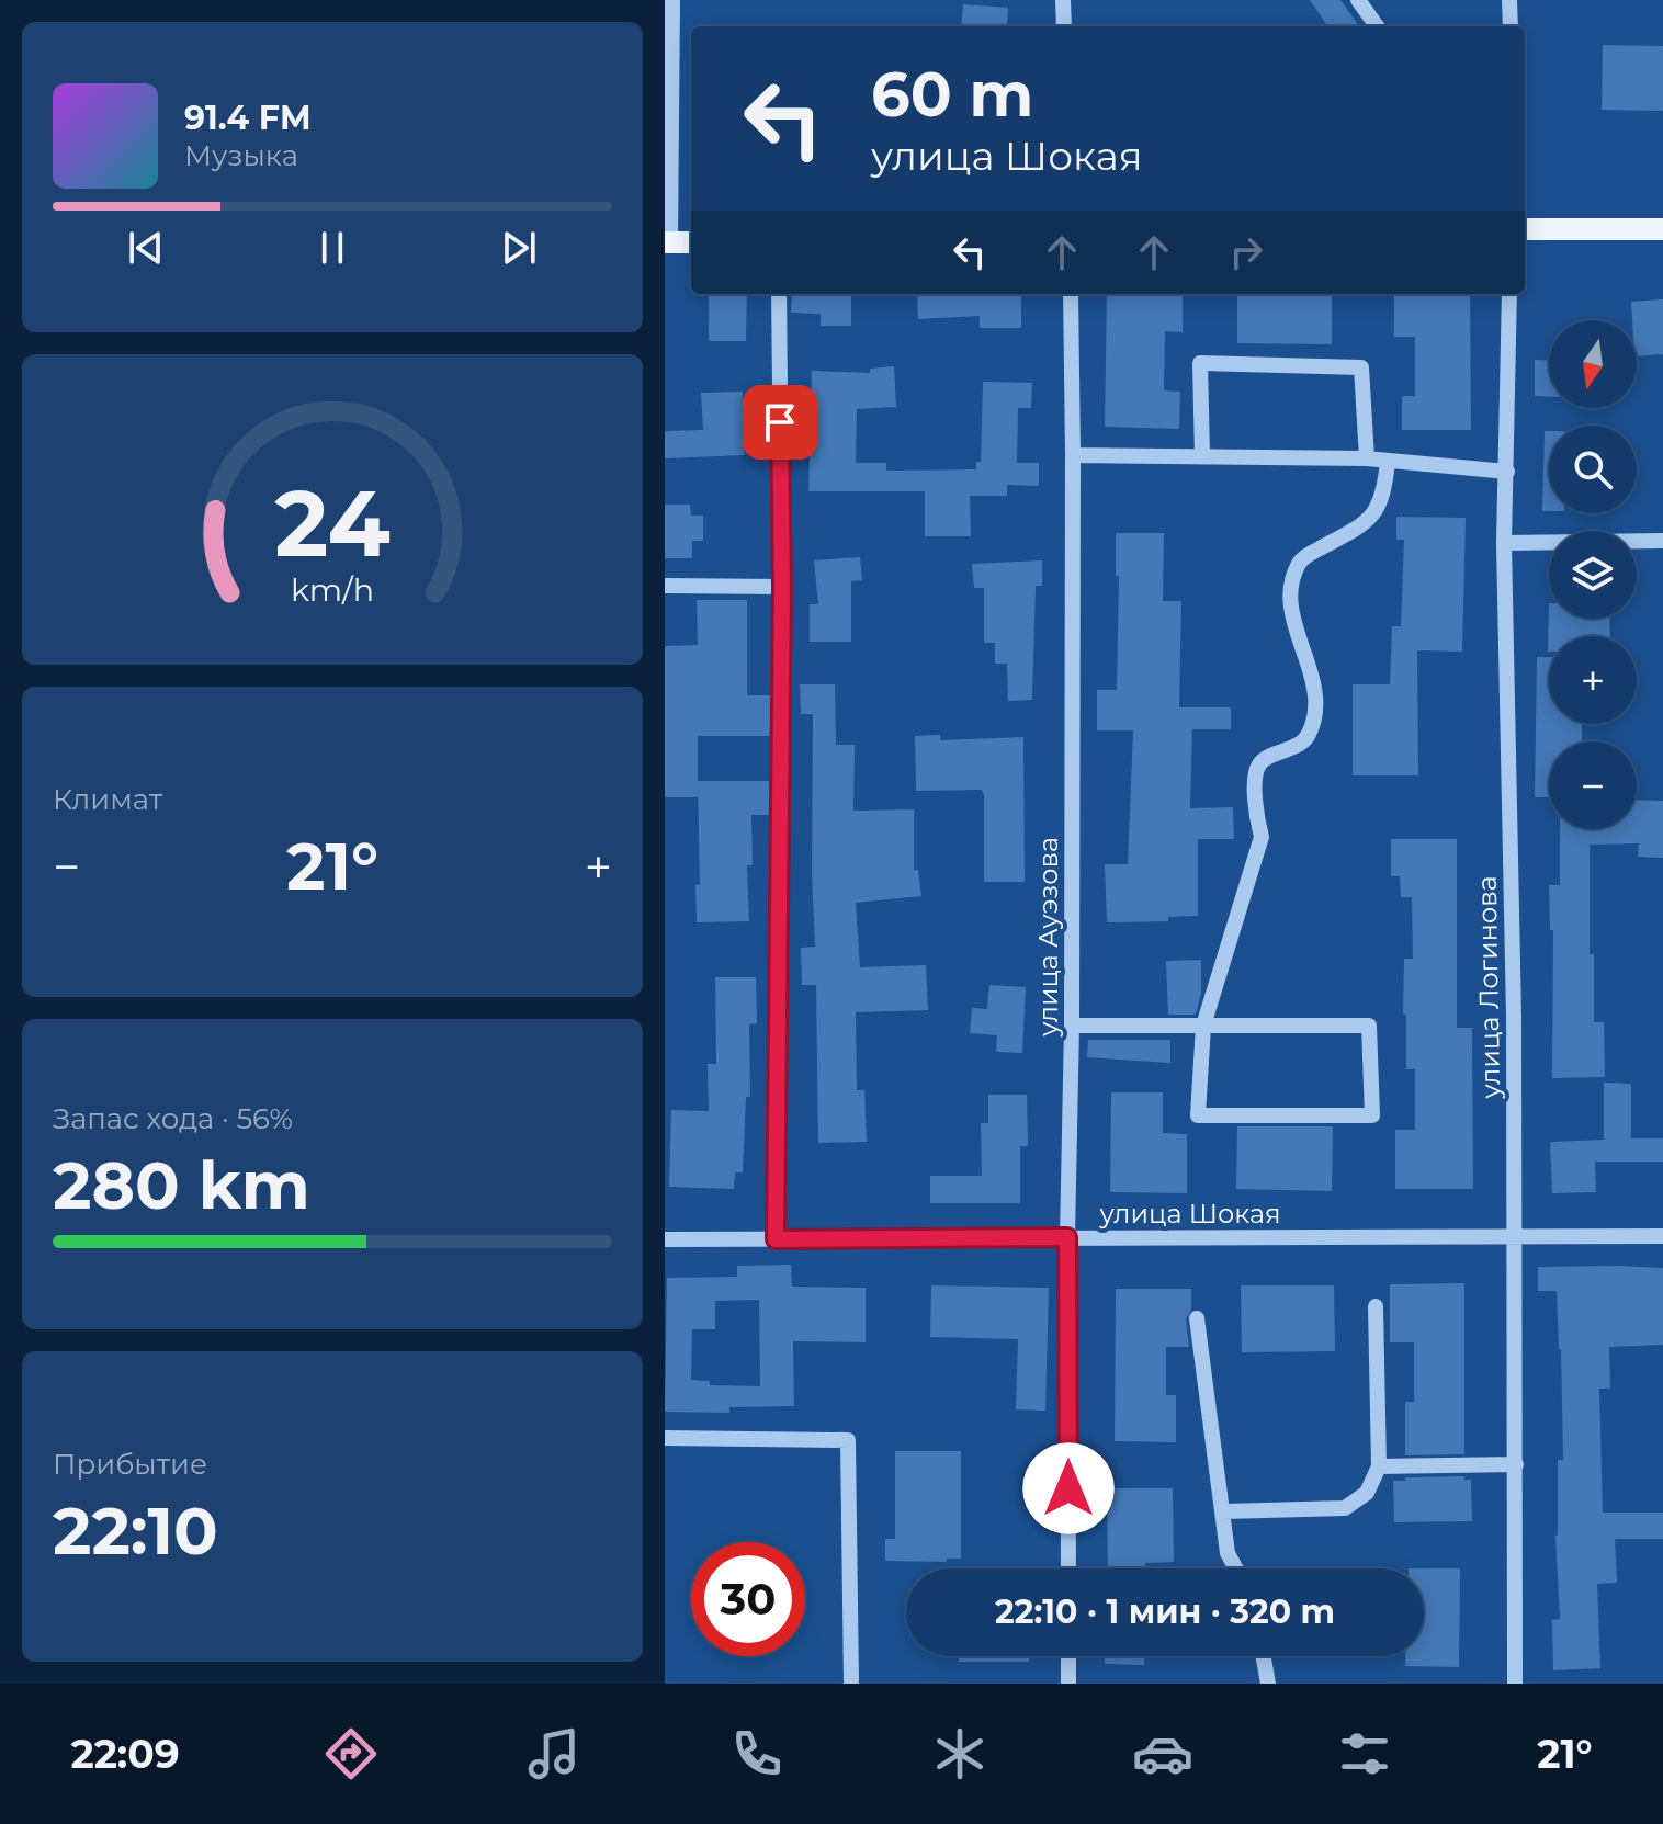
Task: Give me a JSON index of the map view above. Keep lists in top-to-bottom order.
{
  "streets": {
    "street": ["улица Ауэзова", "улица Логинова", "улица Шокая"]
  },
  "crossings": [
    ["улица Ауэзова", "улица Шокая"],
    ["улица Логинова", "улица Шокая"]
  ],
  "north": "bottom",
  "page": {
    "turn": ["60 m", "улица Шокая"],
    "song": ["91.4 FM", "Музыка"],
    "map_buttons": ["+", "−"],
    "tile": [
      "Климат",
      ["Запас хода · 56%", "280 km"],
      ["Прибытие", "22:10"]
    ],
    "heat": ["−", "21°", "+"],
    "limit": "30",
    "trip": "22:10 · 1 мин · 320 m",
    "tabs": ["22:09", "21°"],
    "gauge": ["24", "km/h"]
  }
}
